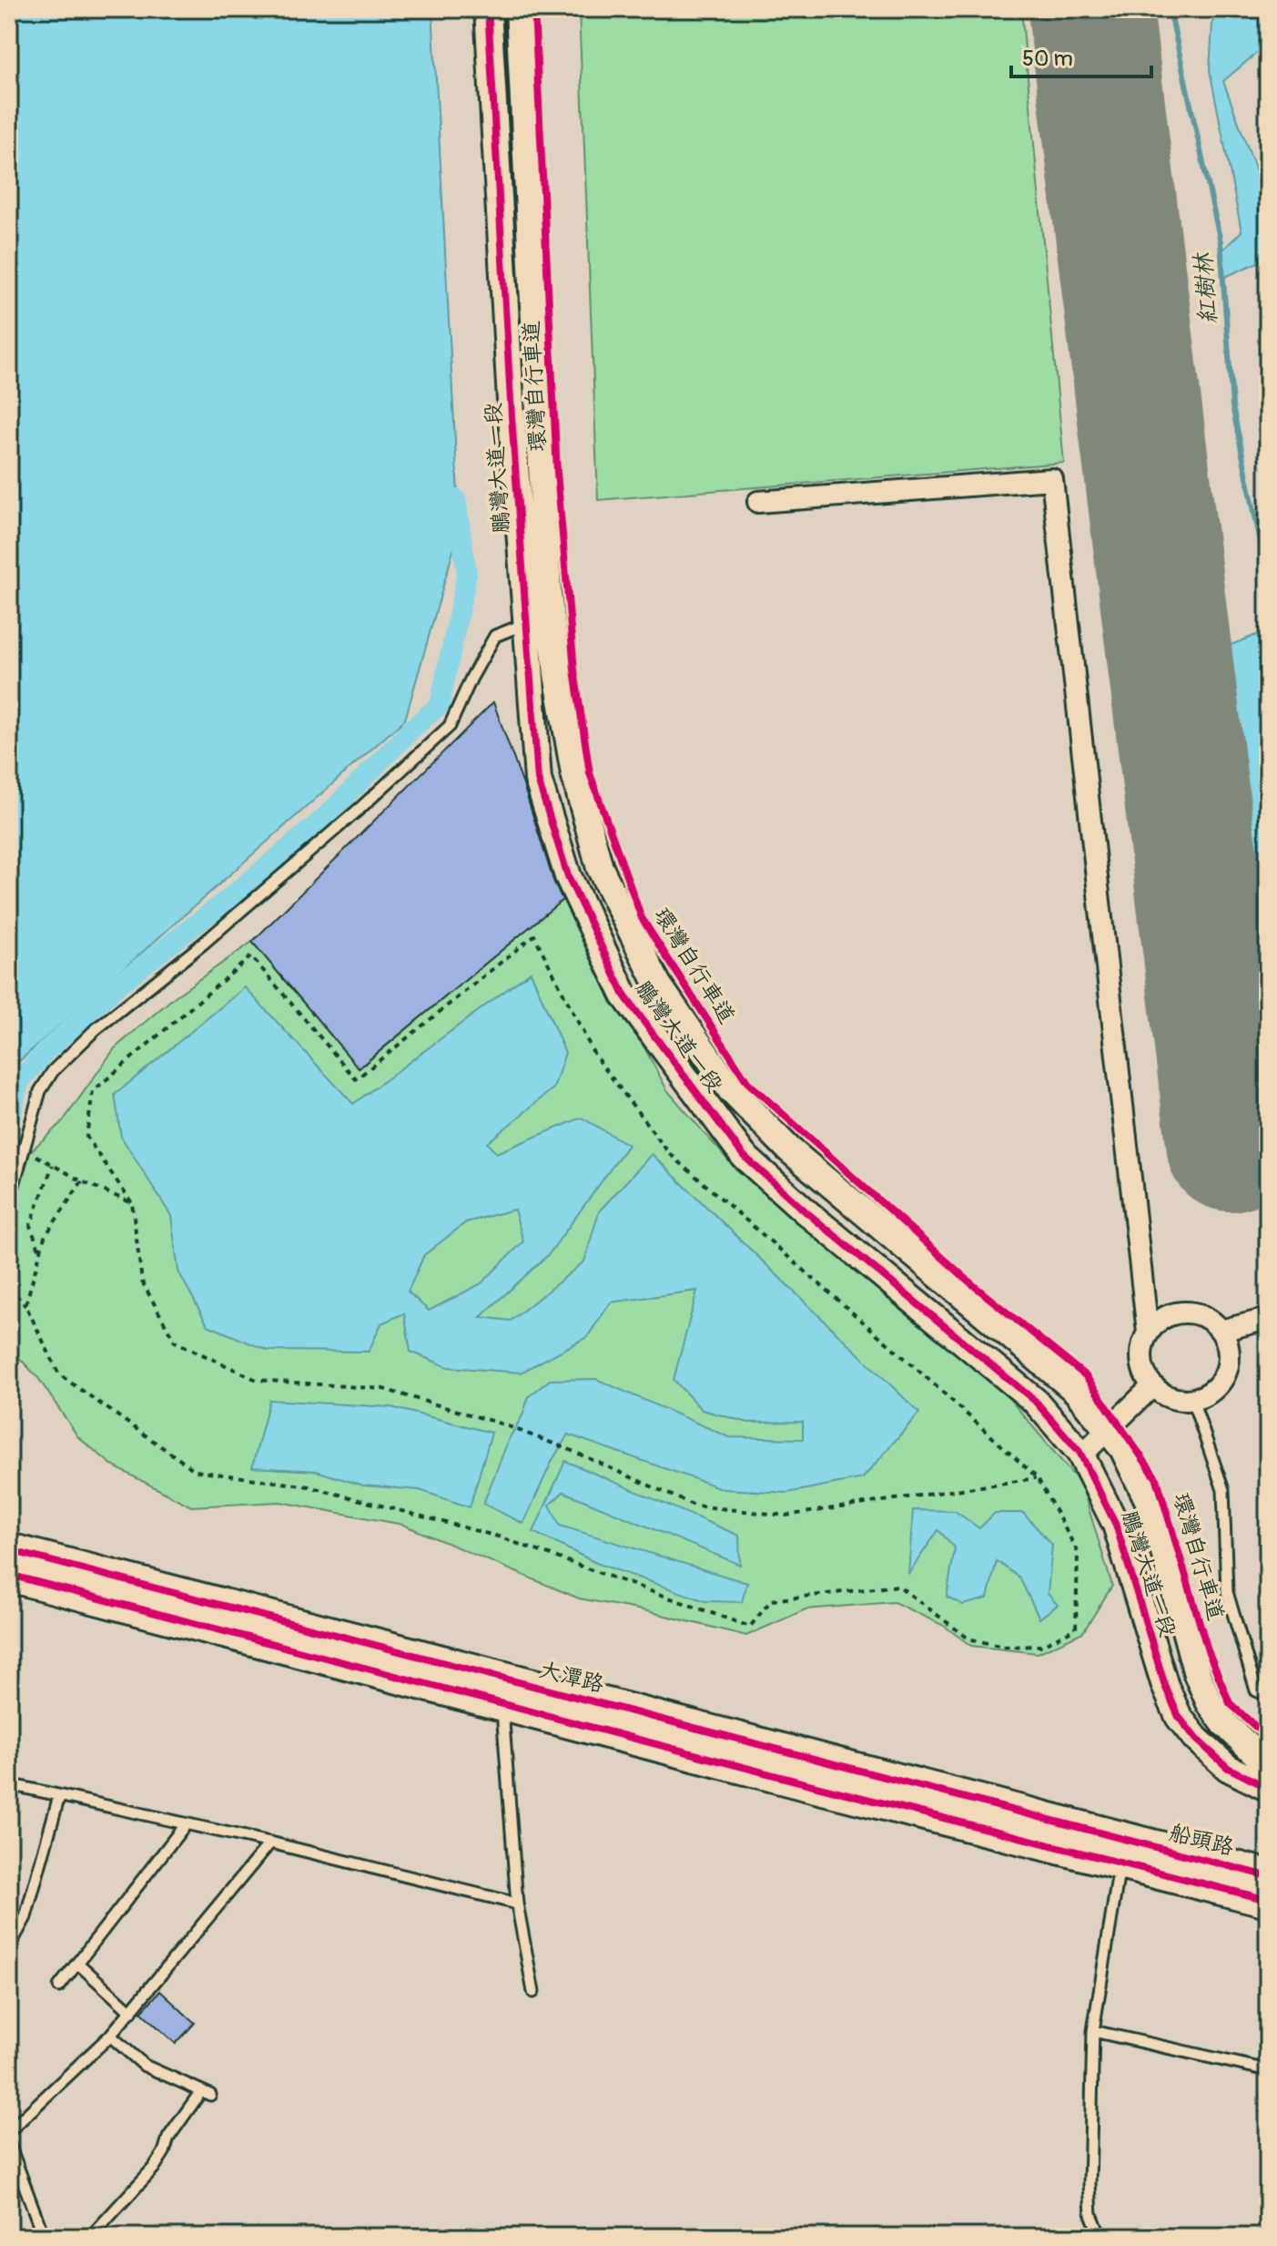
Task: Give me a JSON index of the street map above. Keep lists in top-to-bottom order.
{
  "streets": {
    "main road": ["大潭路", "船頭路"],
    "street": ["鵬灣大道一段"],
    "cycle path": ["環灣自行車道"]
  },
  "crossings": [
    ["大潭路", "船頭路"]
  ],
  "water": ["紅樹林"],
  "scale_bar": "50 m"
}
